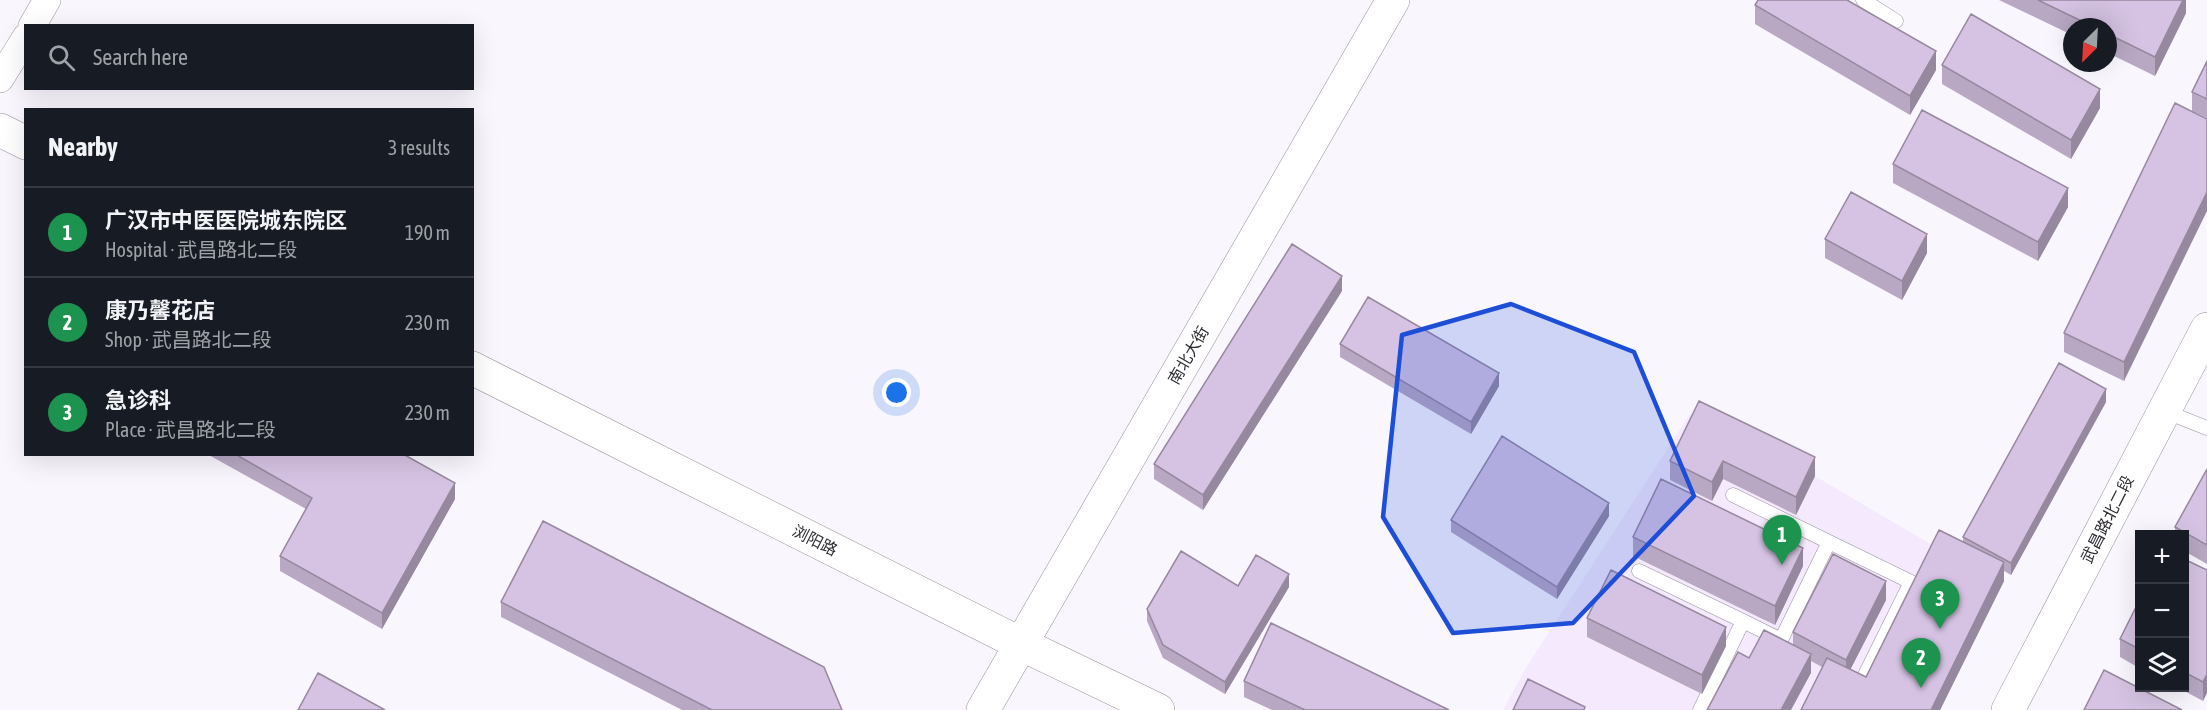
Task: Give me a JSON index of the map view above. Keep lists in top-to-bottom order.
{
  "streets": {
    "street": ["南北大街", "武昌路北二段", "浏阳路"]
  },
  "crossings": [
    ["南北大街", "浏阳路"]
  ],
  "north": "bottom left",
  "page": {
    "search": "Search here",
    "heading": ["Nearby", "3 results"],
    "list": [
      {
        "mark": "1",
        "name": "广汉市中医医院城东院区",
        "note": "Hospital · 武昌路北二段",
        "value": "190 m"
      },
      {
        "mark": "2",
        "name": "康乃馨花店",
        "note": "Shop · 武昌路北二段",
        "value": "230 m"
      },
      {
        "mark": "3",
        "name": "急诊科",
        "note": "Place · 武昌路北二段",
        "value": "230 m"
      }
    ],
    "pins": ["1", "3", "2"],
    "map_buttons": ["+", "−"]
  }
}
